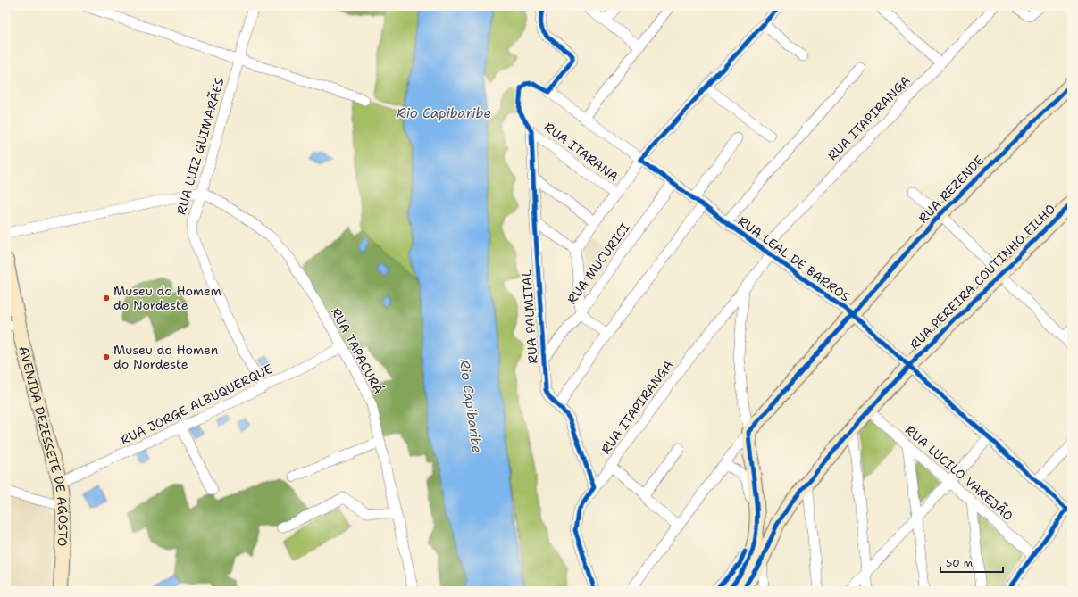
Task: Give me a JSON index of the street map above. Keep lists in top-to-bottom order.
{
  "streets": {
    "street": [
      "RUA ITAPIRANGA",
      "RUA LUIZ GUIMARÃES",
      "RUA ITARANA",
      "RUA REZENDE",
      "RUA LEAL DE BARROS",
      "RUA MUCURICI",
      "RUA PEREIRA COUTINHO FILHO",
      "RUA PALMITAL",
      "RUA TAPACURÁ",
      "RUA JORGE ALBUQUERQUE",
      "AVENIDA DEZESSETE DE AGOSTO",
      "RUA LUCILO VAREJÃO"
    ]
  },
  "crossings": [
    ["RUA ITAPIRANGA", "RUA LEAL DE BARROS"],
    ["RUA ITAPIRANGA", "RUA PALMITAL"],
    ["RUA LUIZ GUIMARÃES", "RUA TAPACURÁ"],
    ["RUA LUIZ GUIMARÃES", "RUA JORGE ALBUQUERQUE"],
    ["RUA ITARANA", "RUA PALMITAL"],
    ["RUA REZENDE", "RUA LEAL DE BARROS"],
    ["RUA LEAL DE BARROS", "RUA MUCURICI"],
    ["RUA LEAL DE BARROS", "RUA PEREIRA COUTINHO FILHO"],
    ["RUA MUCURICI", "RUA PALMITAL"],
    ["RUA PEREIRA COUTINHO FILHO", "RUA LUCILO VAREJÃO"],
    ["RUA TAPACURÁ", "RUA JORGE ALBUQUERQUE"],
    ["RUA JORGE ALBUQUERQUE", "AVENIDA DEZESSETE DE AGOSTO"]
  ],
  "water": ["Rio Capibaribe"],
  "places": ["Museu do Homem do Nordeste", "Museu do Homen do Nordeste"],
  "scale_bar": "50 m"
}
